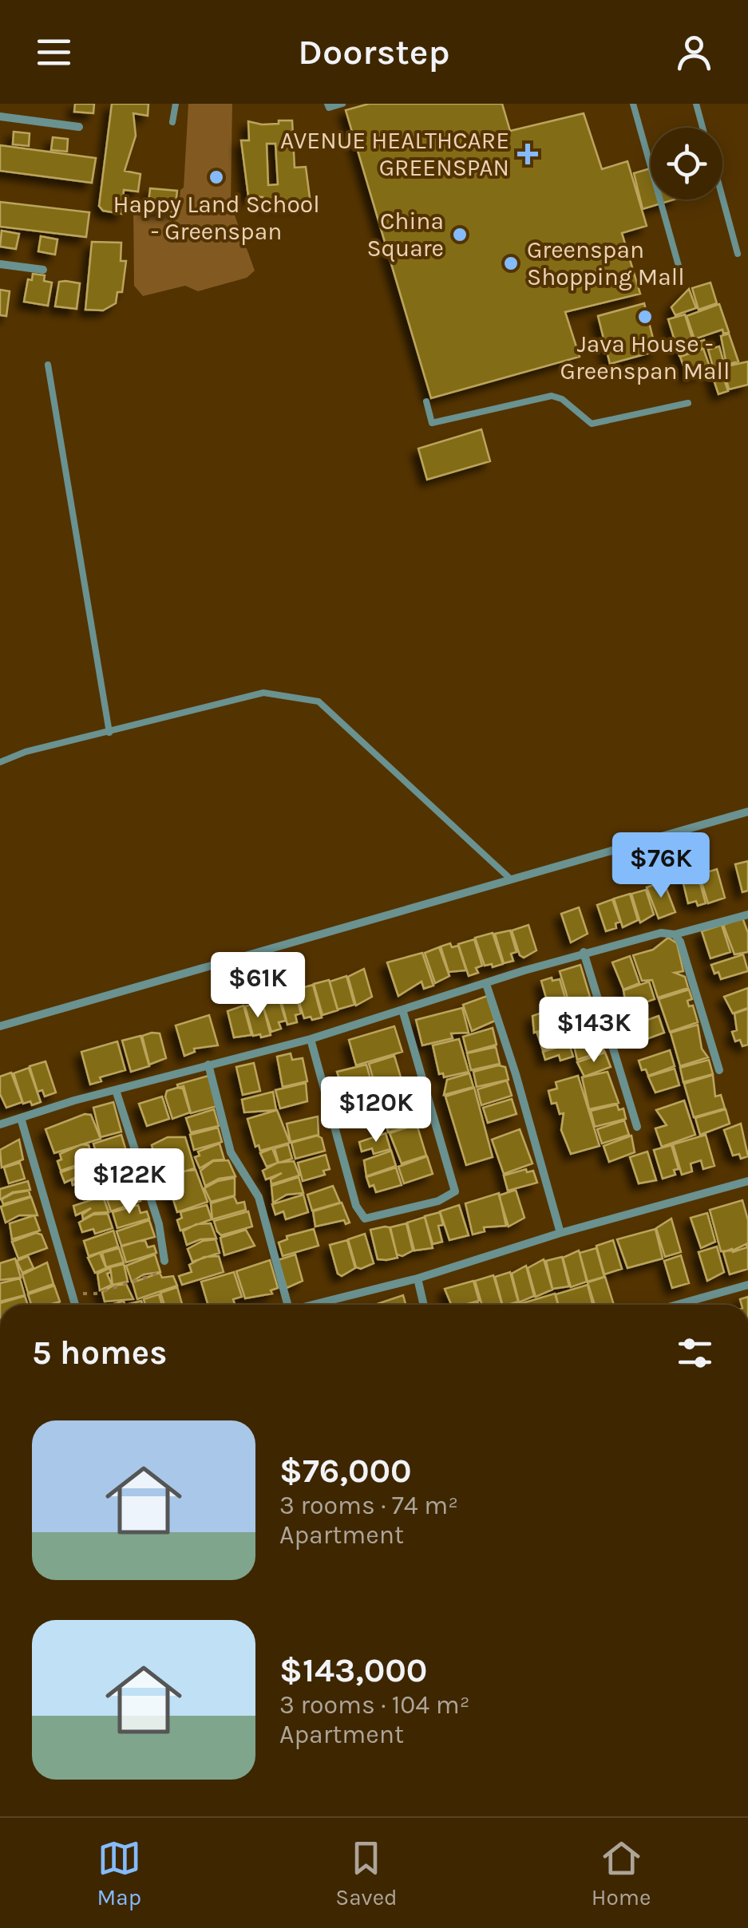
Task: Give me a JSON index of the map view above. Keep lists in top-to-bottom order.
{
  "places": {
    "health": ["AVENUE HEALTHCARE GREENSPAN"],
    "other": [
      "Happy Land School - Greenspan",
      "China Square",
      "Greenspan Shopping Mall",
      "Java House - Greenspan Mall"
    ]
  },
  "page": {
    "header": "Doorstep",
    "price": [
      "$76K",
      "$61K",
      "$143K",
      "$120K",
      "$122K"
    ],
    "heading": "5 homes",
    "list": [
      {
        "name": "$76,000",
        "note": "3 rooms · 74 m² · Apartment"
      },
      {
        "name": "$143,000",
        "note": "3 rooms · 104 m² · Apartment"
      }
    ],
    "tabs": ["Map", "Saved", "Home"]
  }
}
